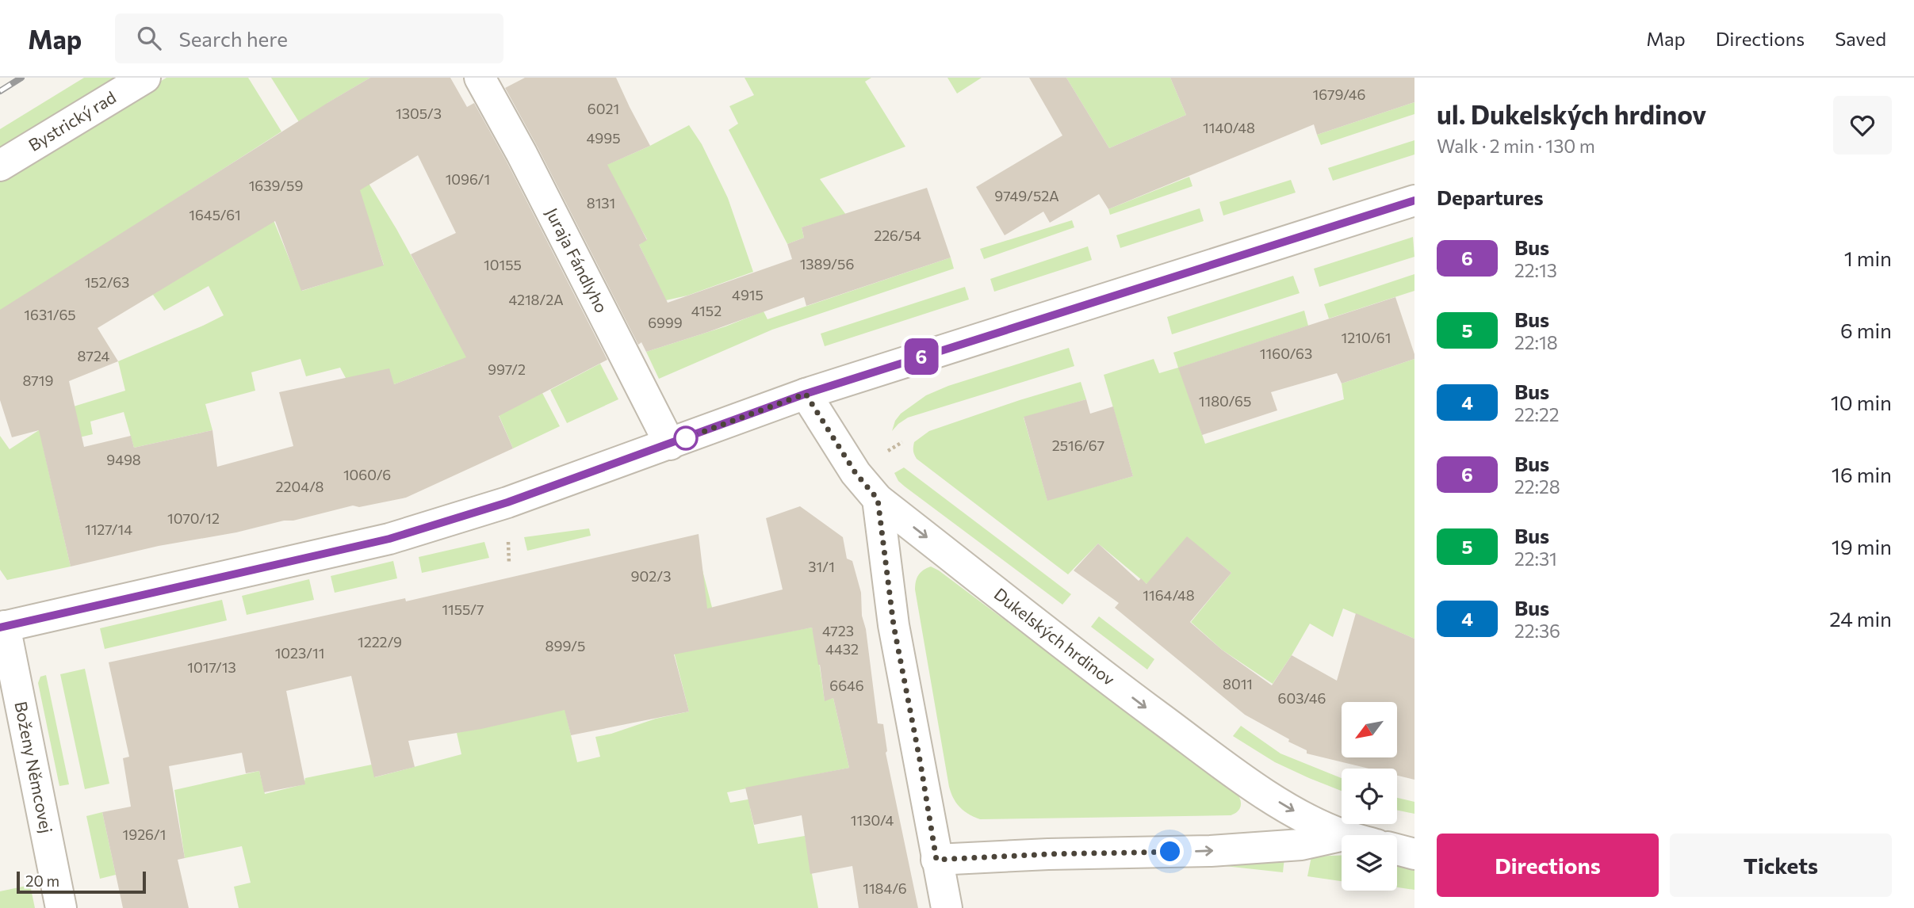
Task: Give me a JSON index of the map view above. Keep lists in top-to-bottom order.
{
  "streets": {
    "street": [
      "Bystrický rad",
      "Juraja Fándlyho",
      "Dukelských hrdinov",
      "Boženy Němcovej"
    ]
  },
  "one_way": ["Dukelských hrdinov"],
  "lines": ["bus line 6"],
  "house_numbers": [
    "1679/46",
    "6021",
    "1305/3",
    "1140/48",
    "4995",
    "1096/1",
    "1639/59",
    "9749/52A",
    "8131",
    "1645/61",
    "226/54",
    "1389/56",
    "10155",
    "152/63",
    "4915",
    "4218/2A",
    "4152",
    "1631/65",
    "6999",
    "1210/61",
    "1160/63",
    "8724",
    "997/2",
    "8719",
    "1180/65",
    "2516/67",
    "9498",
    "1060/6",
    "2204/8",
    "1070/12",
    "1127/14",
    "31/1",
    "902/3",
    "1164/48",
    "1155/7",
    "4723",
    "1222/9",
    "899/5",
    "4432",
    "1023/11",
    "1017/13",
    "8011",
    "6646",
    "603/46",
    "1130/4",
    "1926/1",
    "1184/6"
  ],
  "scale_bar": "20 m",
  "north": "bottom left",
  "page": {
    "header": "Map",
    "search": "Search here",
    "nav": ["Map", "Directions", "Saved"],
    "on_map": "6",
    "heading": [
      ["ul. Dukelských hrdinov", "Walk · 2 min · 130 m"],
      "Departures"
    ],
    "list": [
      {
        "mark": "6",
        "name": "Bus",
        "note": "22:13",
        "value": "1 min"
      },
      {
        "mark": "5",
        "name": "Bus",
        "note": "22:18",
        "value": "6 min"
      },
      {
        "mark": "4",
        "name": "Bus",
        "note": "22:22",
        "value": "10 min"
      },
      {
        "mark": "6",
        "name": "Bus",
        "note": "22:28",
        "value": "16 min"
      },
      {
        "mark": "5",
        "name": "Bus",
        "note": "22:31",
        "value": "19 min"
      },
      {
        "mark": "4",
        "name": "Bus",
        "note": "22:36",
        "value": "24 min"
      }
    ],
    "buttons": ["Directions", "Tickets"],
    "scale": "20 m"
  }
}
